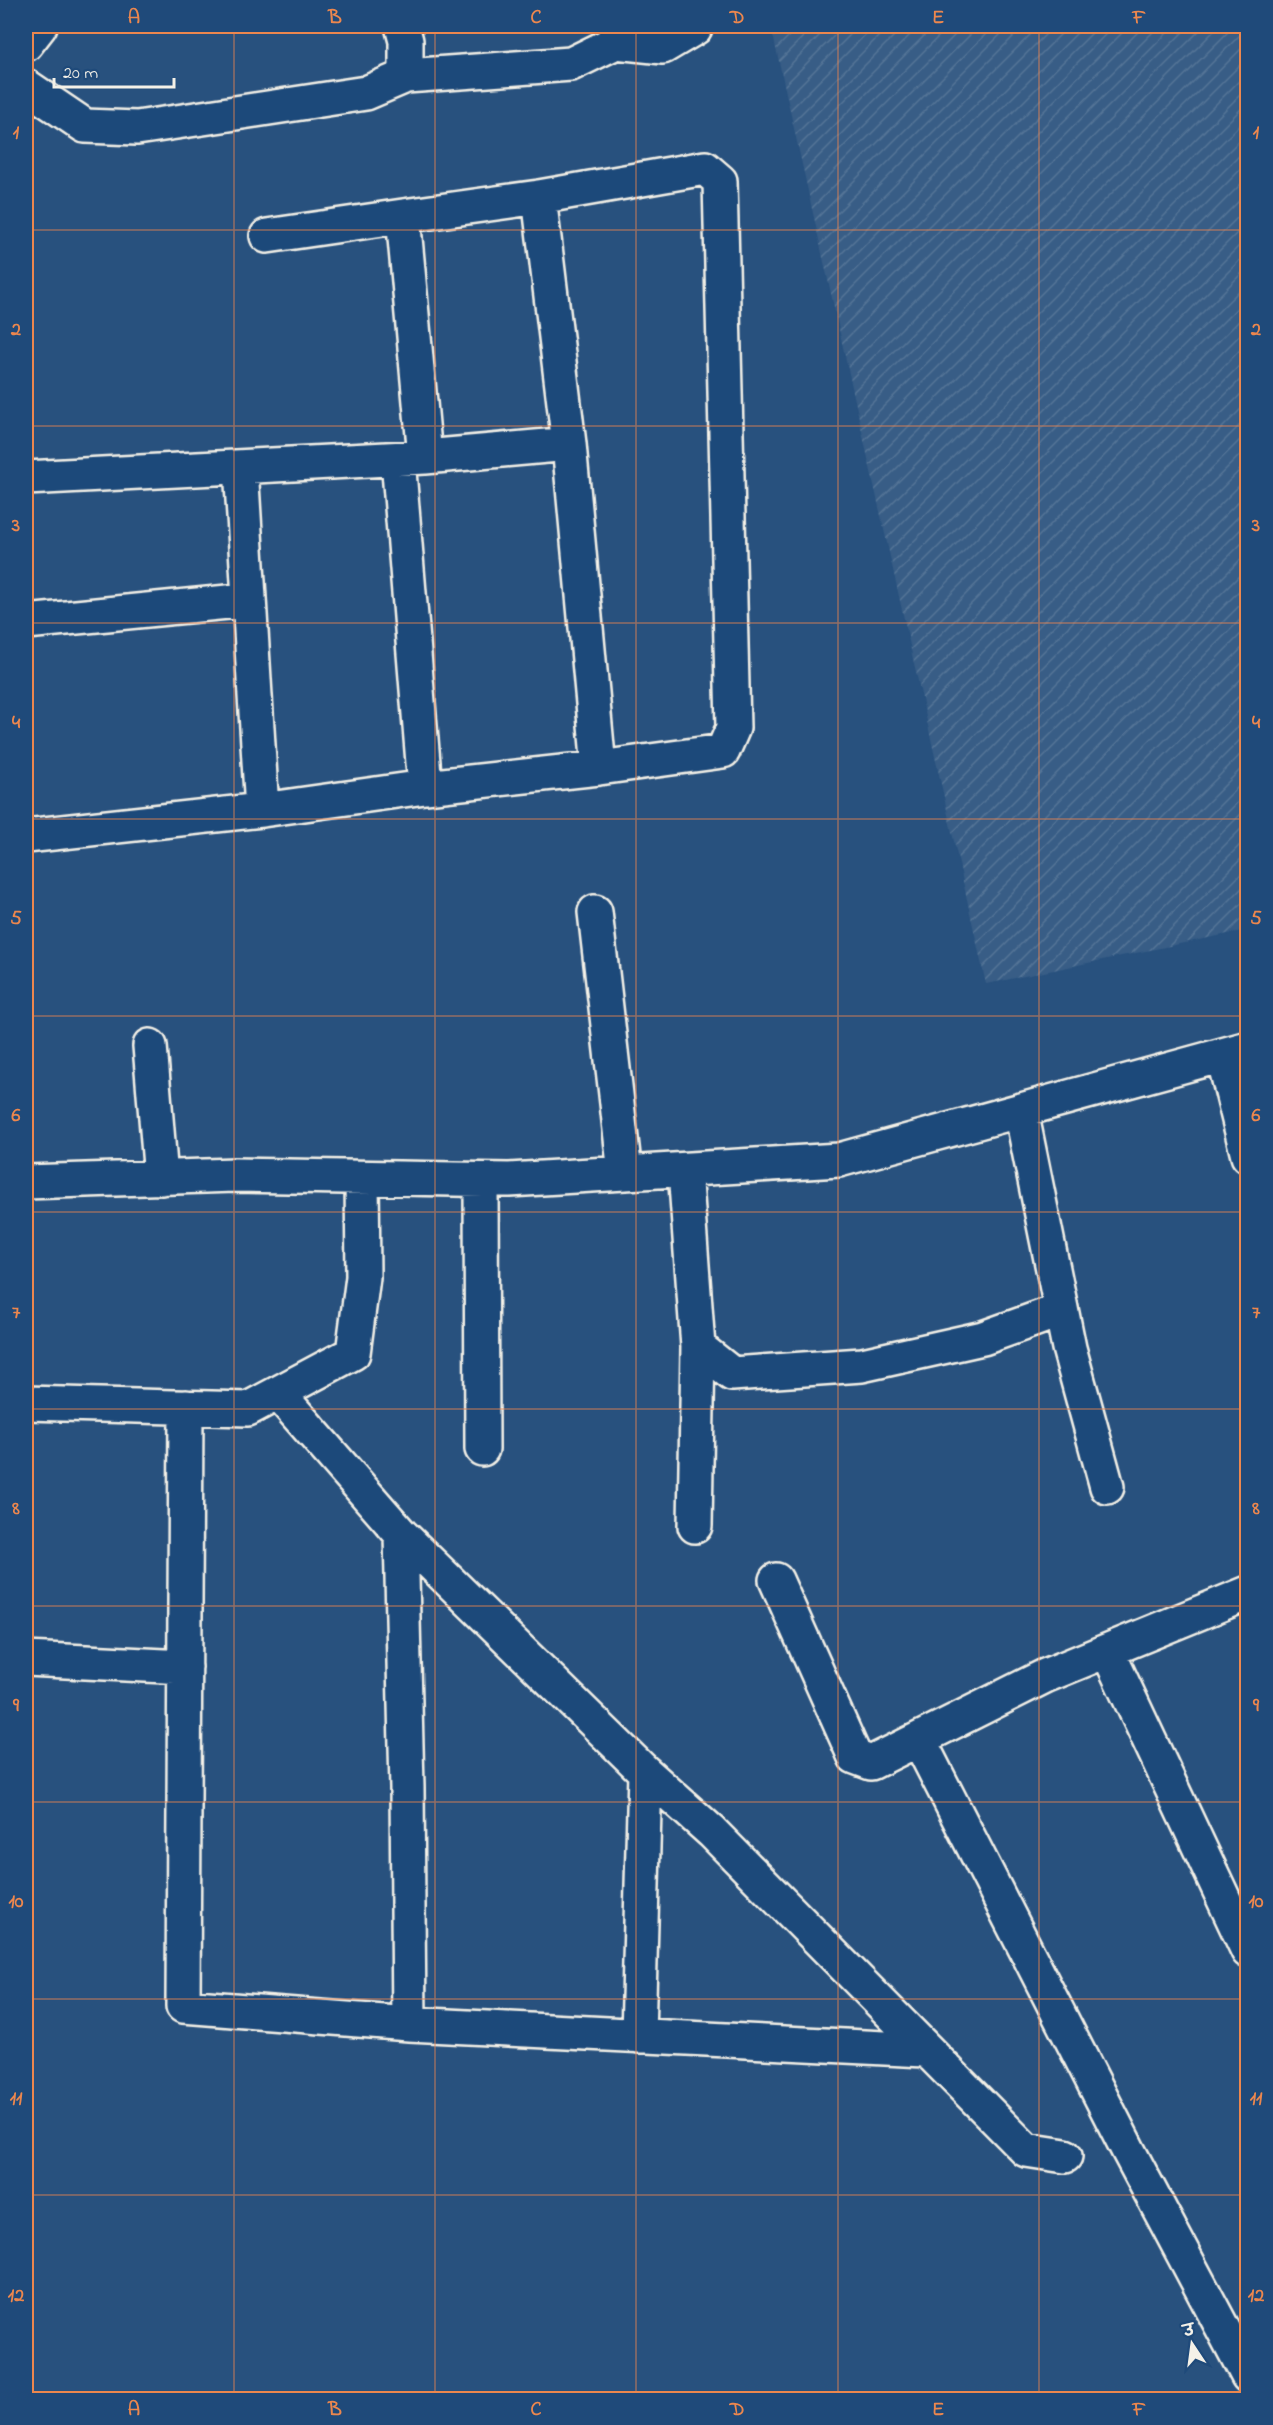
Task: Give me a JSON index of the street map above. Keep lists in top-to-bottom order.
{
  "scale_bar": "20 m",
  "north": "top",
  "grid": {
    "columns": [
      "A",
      "B",
      "C",
      "D",
      "E",
      "F"
    ],
    "rows": [
      "1",
      "2",
      "3",
      "4",
      "5",
      "6",
      "7",
      "8",
      "9",
      "10",
      "11",
      "12"
    ]
  }
}
